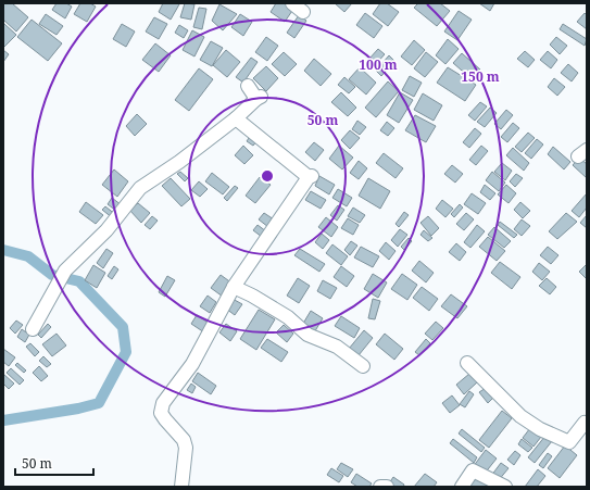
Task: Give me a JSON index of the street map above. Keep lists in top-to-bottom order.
{
  "scale_bar": "50 m",
  "rings": ["100 m", "150 m", "50 m"]
}
